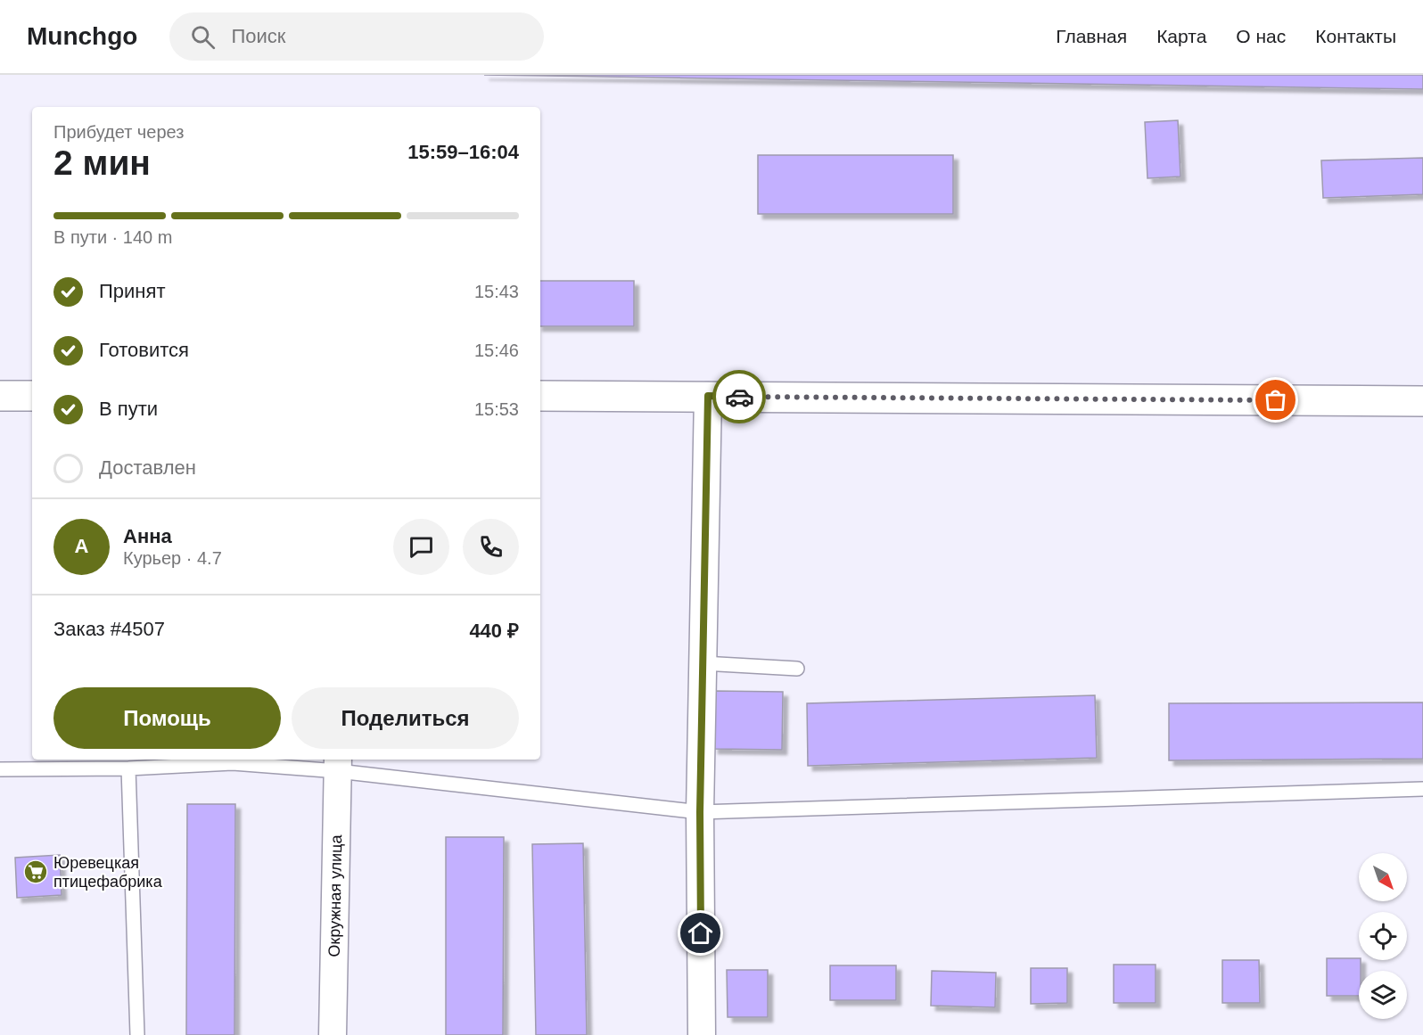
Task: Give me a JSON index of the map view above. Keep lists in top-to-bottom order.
{
  "streets": {
    "street": ["Окружная улица"]
  },
  "places": {
    "supermarket": ["Юревецкая птицефабрика"]
  },
  "north": "bottom right",
  "page": {
    "header": "Munchgo",
    "search": "Поиск",
    "nav": [
      "Главная",
      "Карта",
      "О нас",
      "Контакты"
    ],
    "heading": ["2 мин", "Прибудет через", "15:59–16:04"],
    "panel": [
      "Анна",
      "Курьер · 4.7",
      "Заказ #4507",
      "440 ₽"
    ],
    "bar": "В пути · 140 m",
    "list": [
      ["Принят", "15:43"],
      ["Готовится", "15:46"],
      ["В пути", "15:53"],
      "Доставлен"
    ],
    "round": "А",
    "buttons": ["Помощь", "Поделиться"]
  }
}
